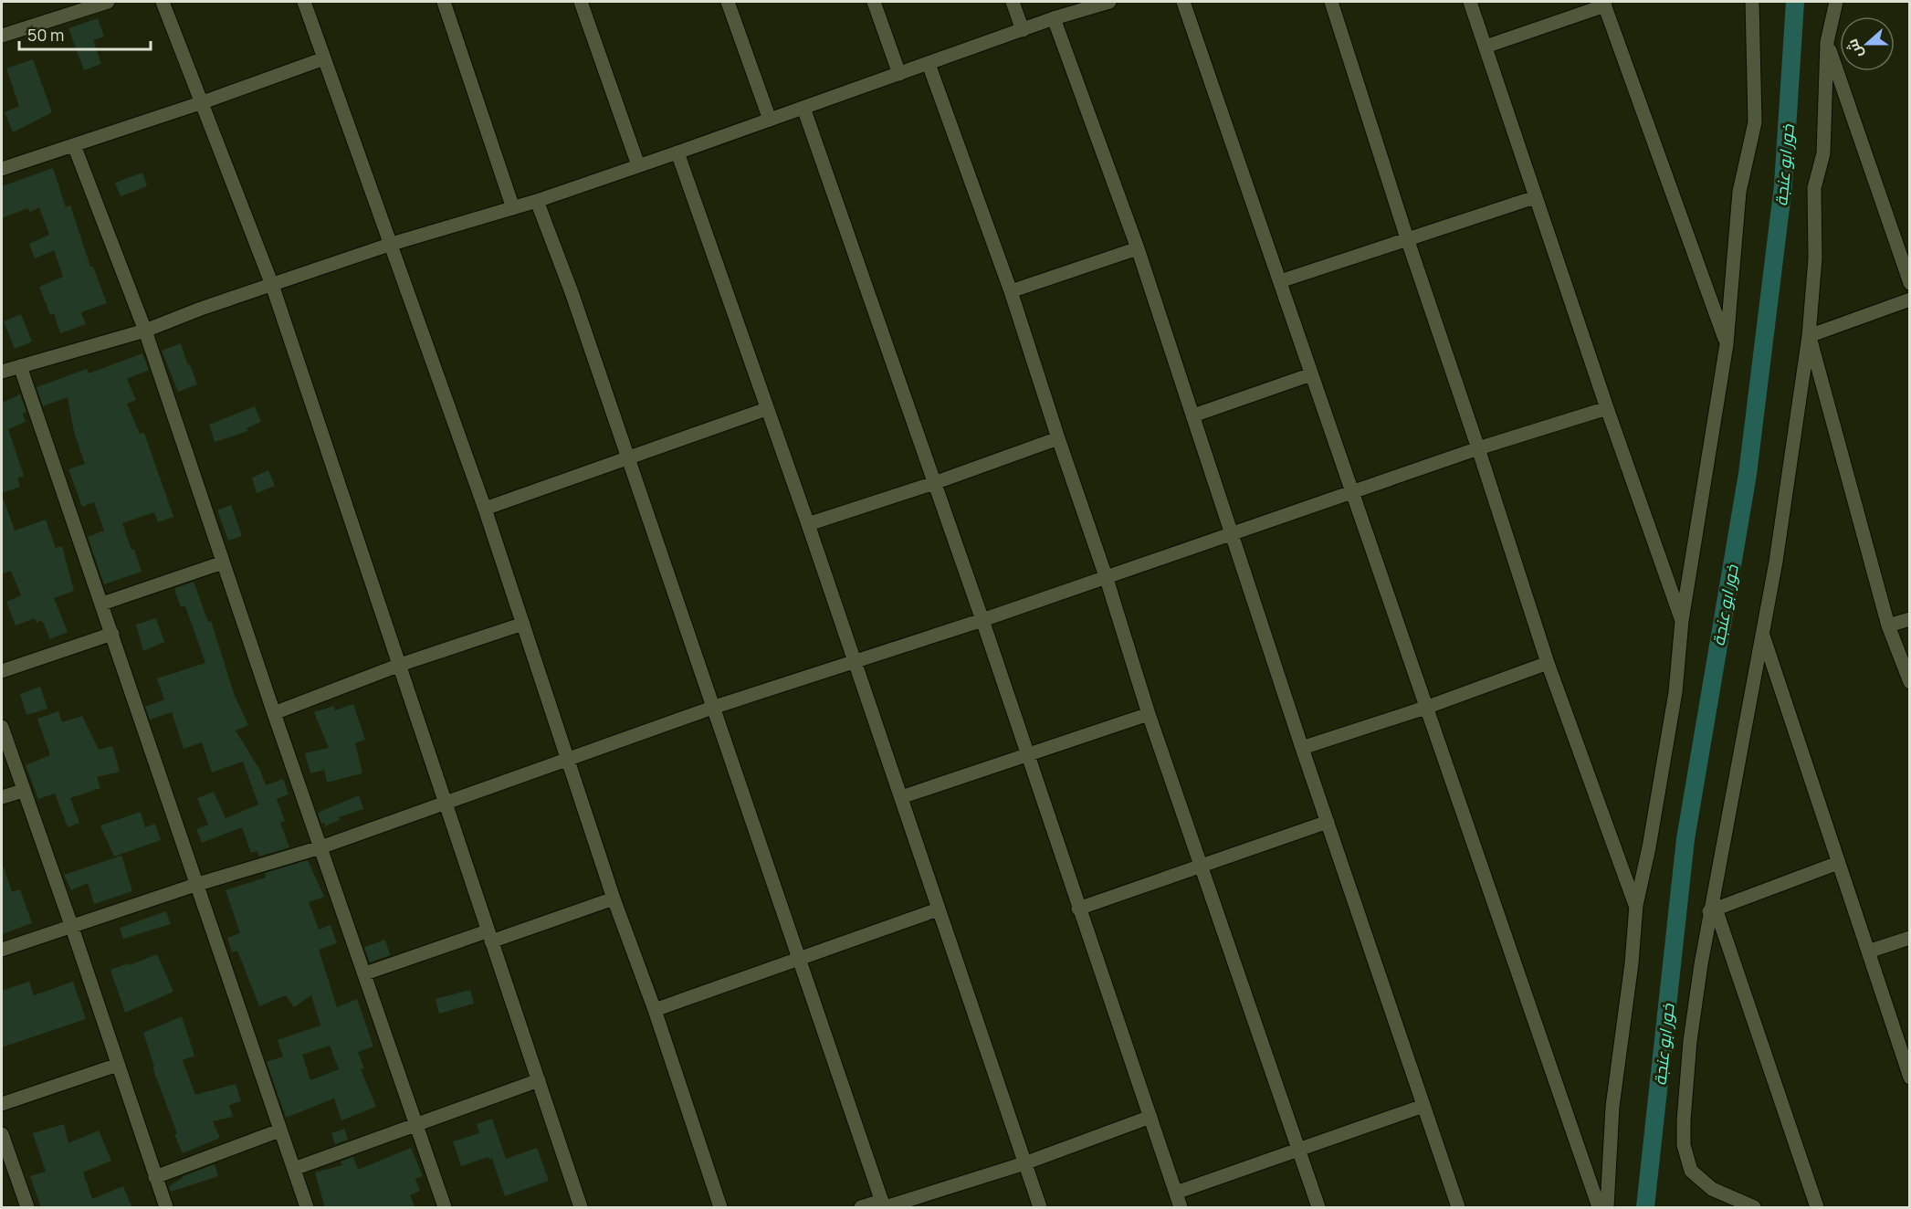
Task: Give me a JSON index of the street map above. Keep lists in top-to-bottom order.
{
  "water": ["خور ابو عنجة"],
  "scale_bar": "50 m",
  "north": "left"
}
